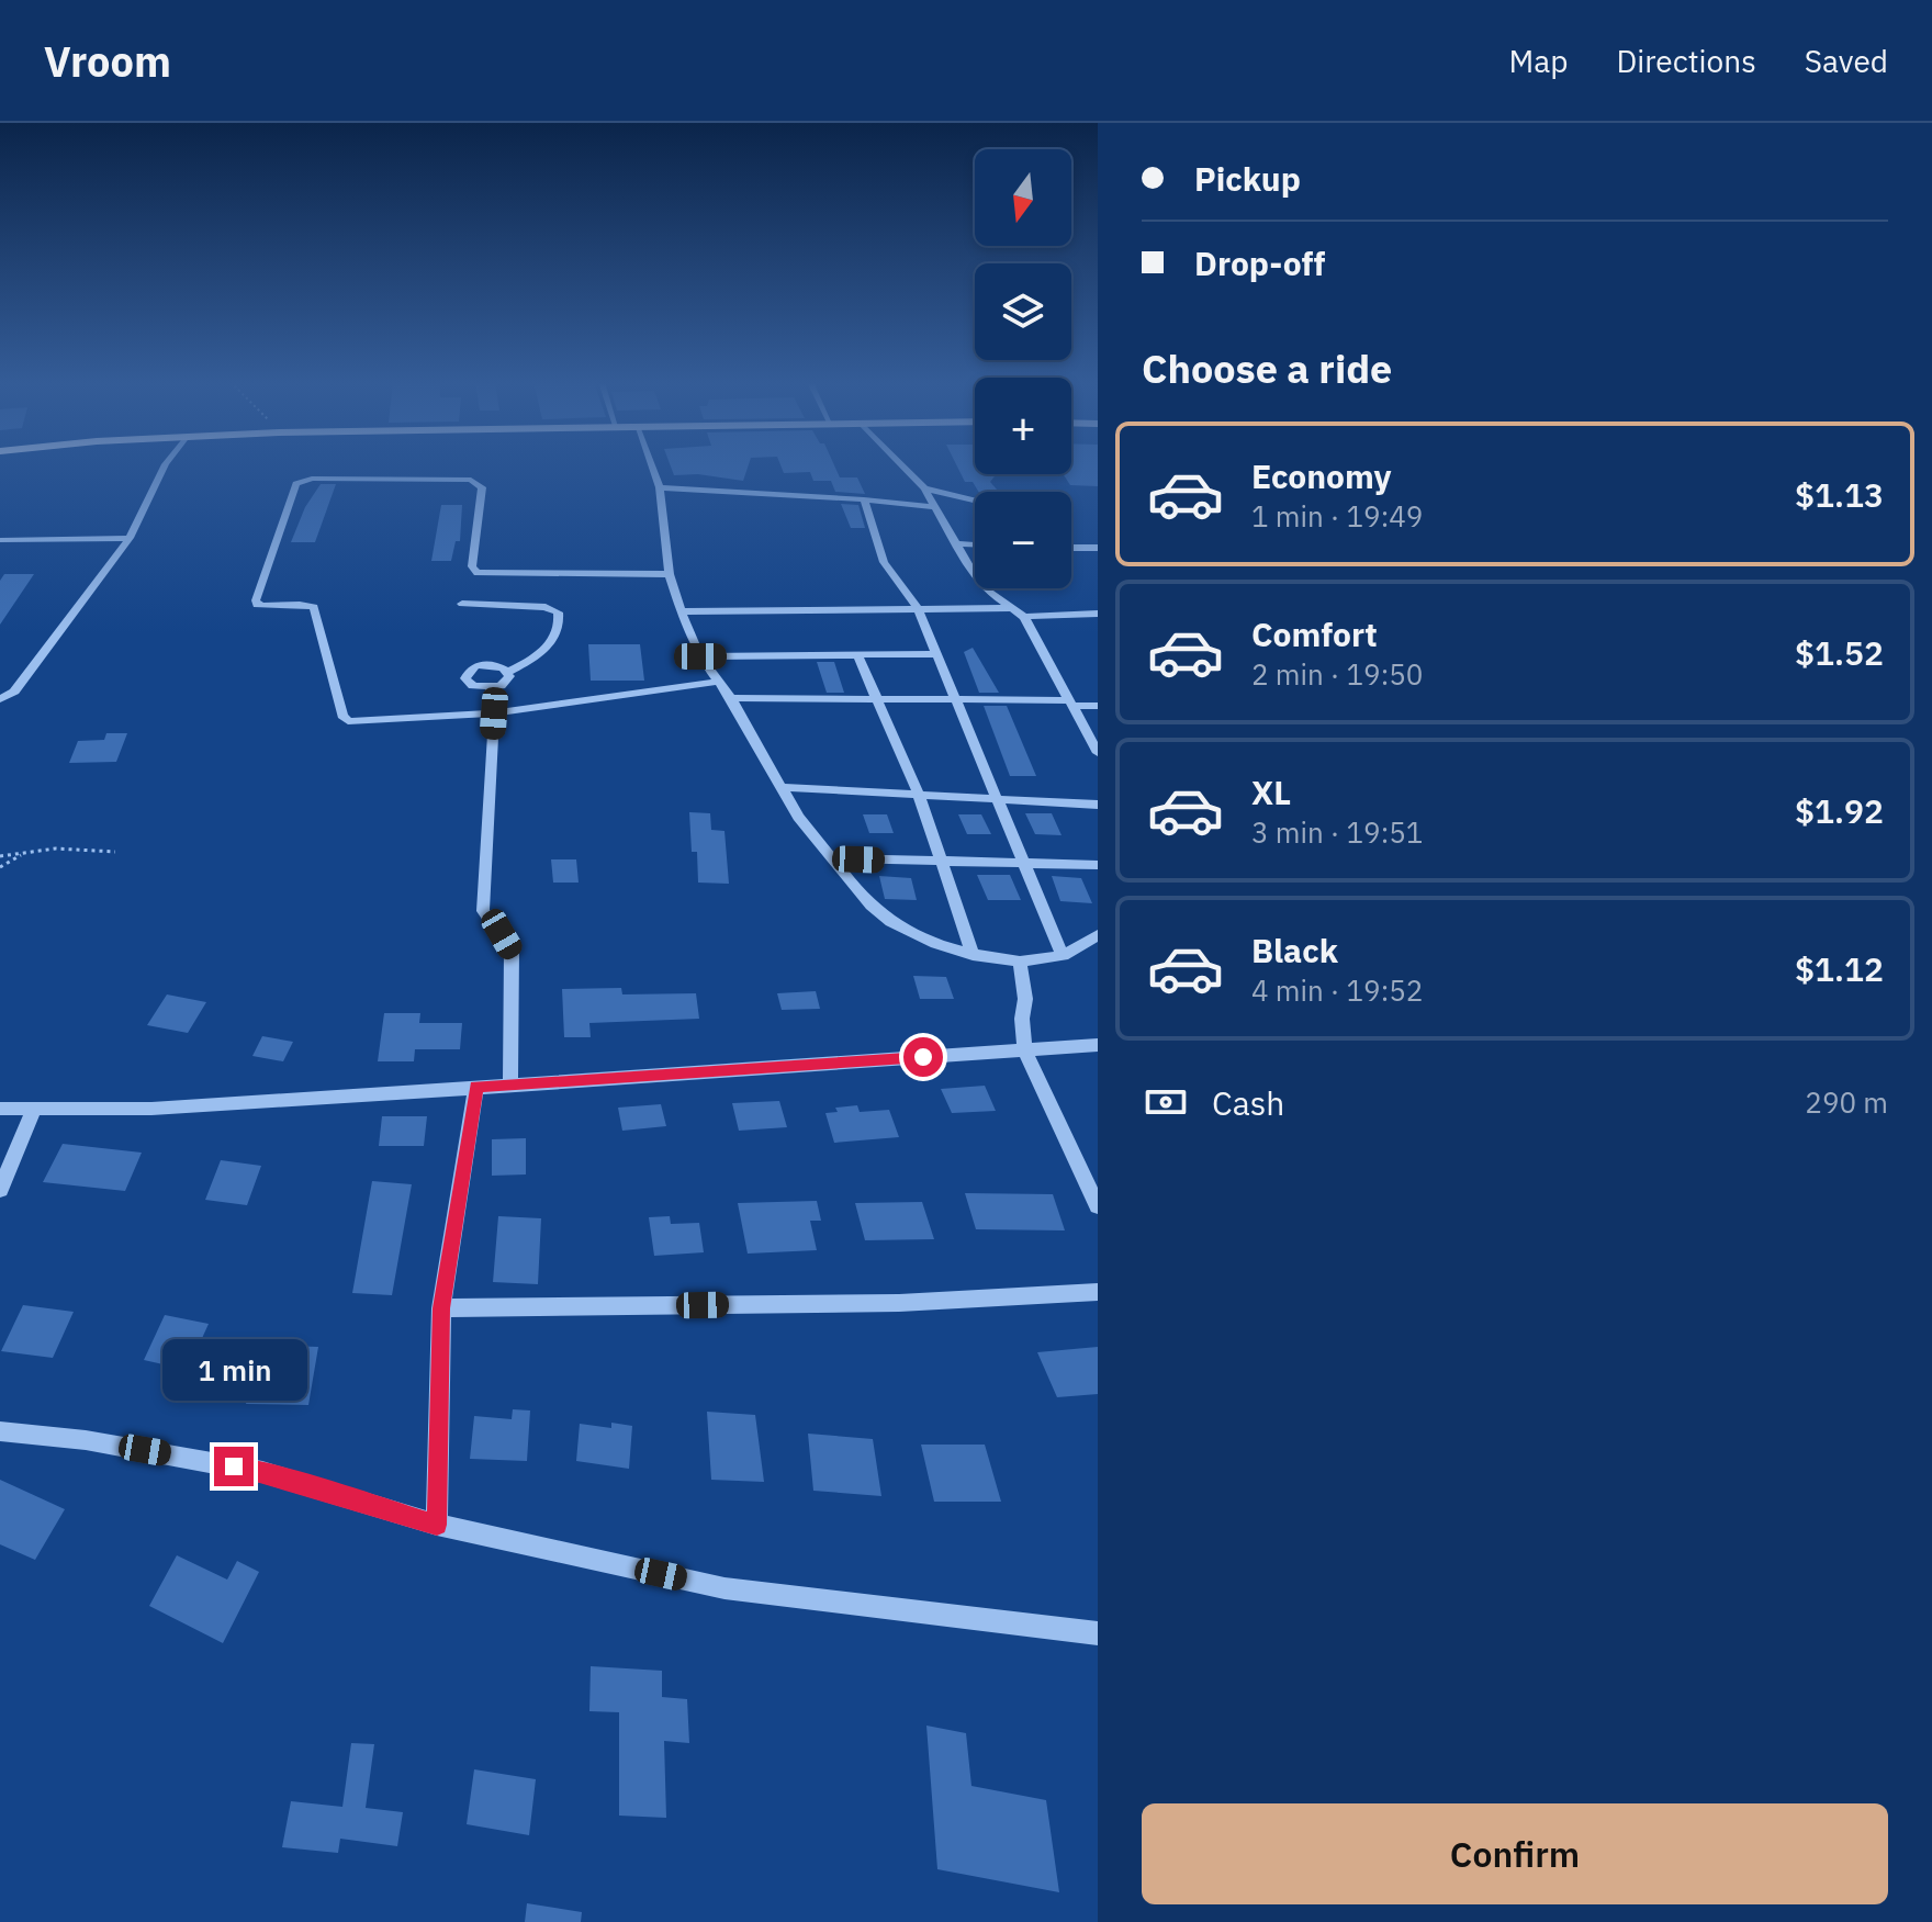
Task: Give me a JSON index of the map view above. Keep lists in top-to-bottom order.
{
  "north": "bottom",
  "page": {
    "header": "Vroom",
    "nav": ["Map", "Directions", "Saved"],
    "banner": ["Pickup", "Drop-off"],
    "map_buttons": ["+", "−"],
    "heading": "Choose a ride",
    "list": [
      {
        "name": "Economy",
        "note": "1 min · 19:49",
        "value": "$1.13"
      },
      {
        "name": "Comfort",
        "note": "2 min · 19:50",
        "value": "$1.52"
      },
      {
        "name": "XL",
        "note": "3 min · 19:51",
        "value": "$1.92"
      },
      {
        "name": "Black",
        "note": "4 min · 19:52",
        "value": "$1.12"
      }
    ],
    "pay": ["Cash", "290 m"],
    "bubble": "1 min",
    "buttons": "Confirm"
  }
}
